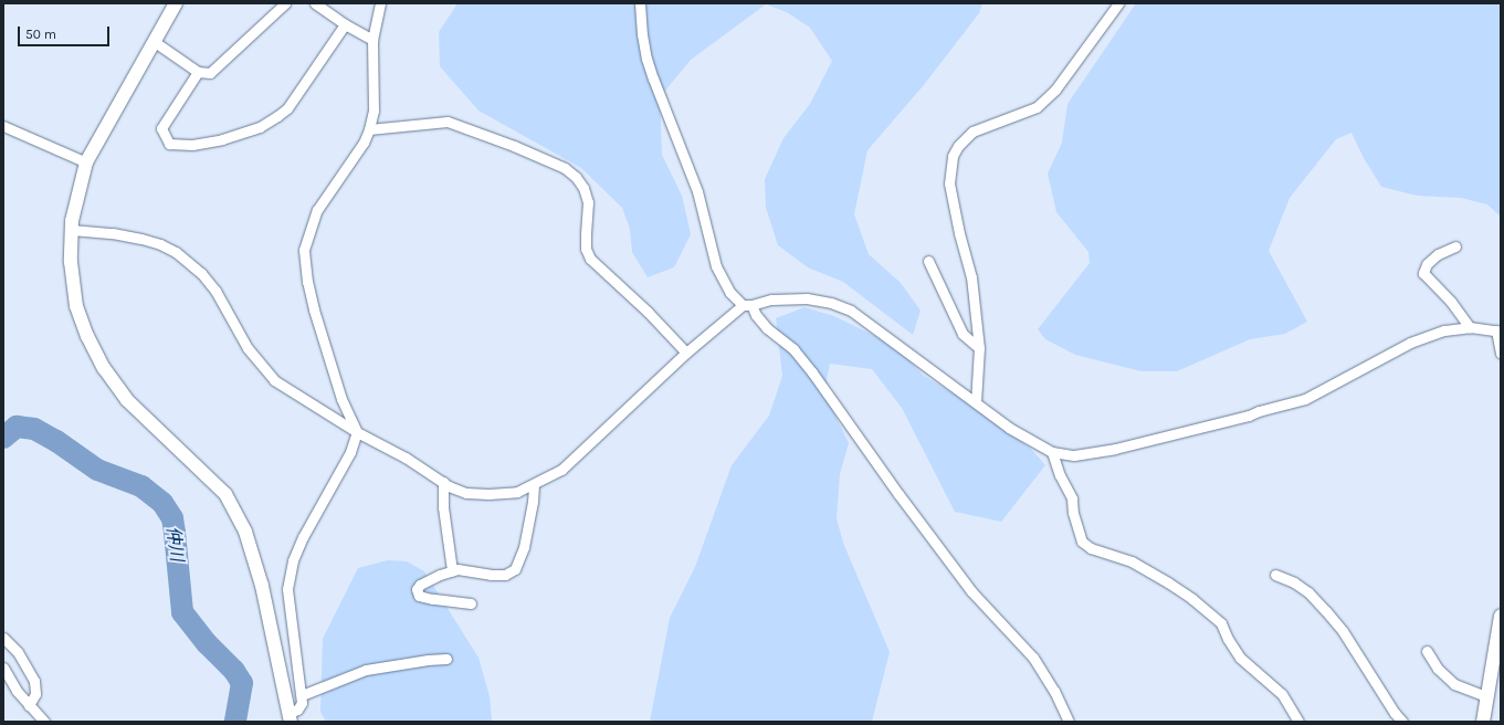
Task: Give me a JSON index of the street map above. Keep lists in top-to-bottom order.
{
  "water": ["仲川"],
  "scale_bar": "50 m"
}
